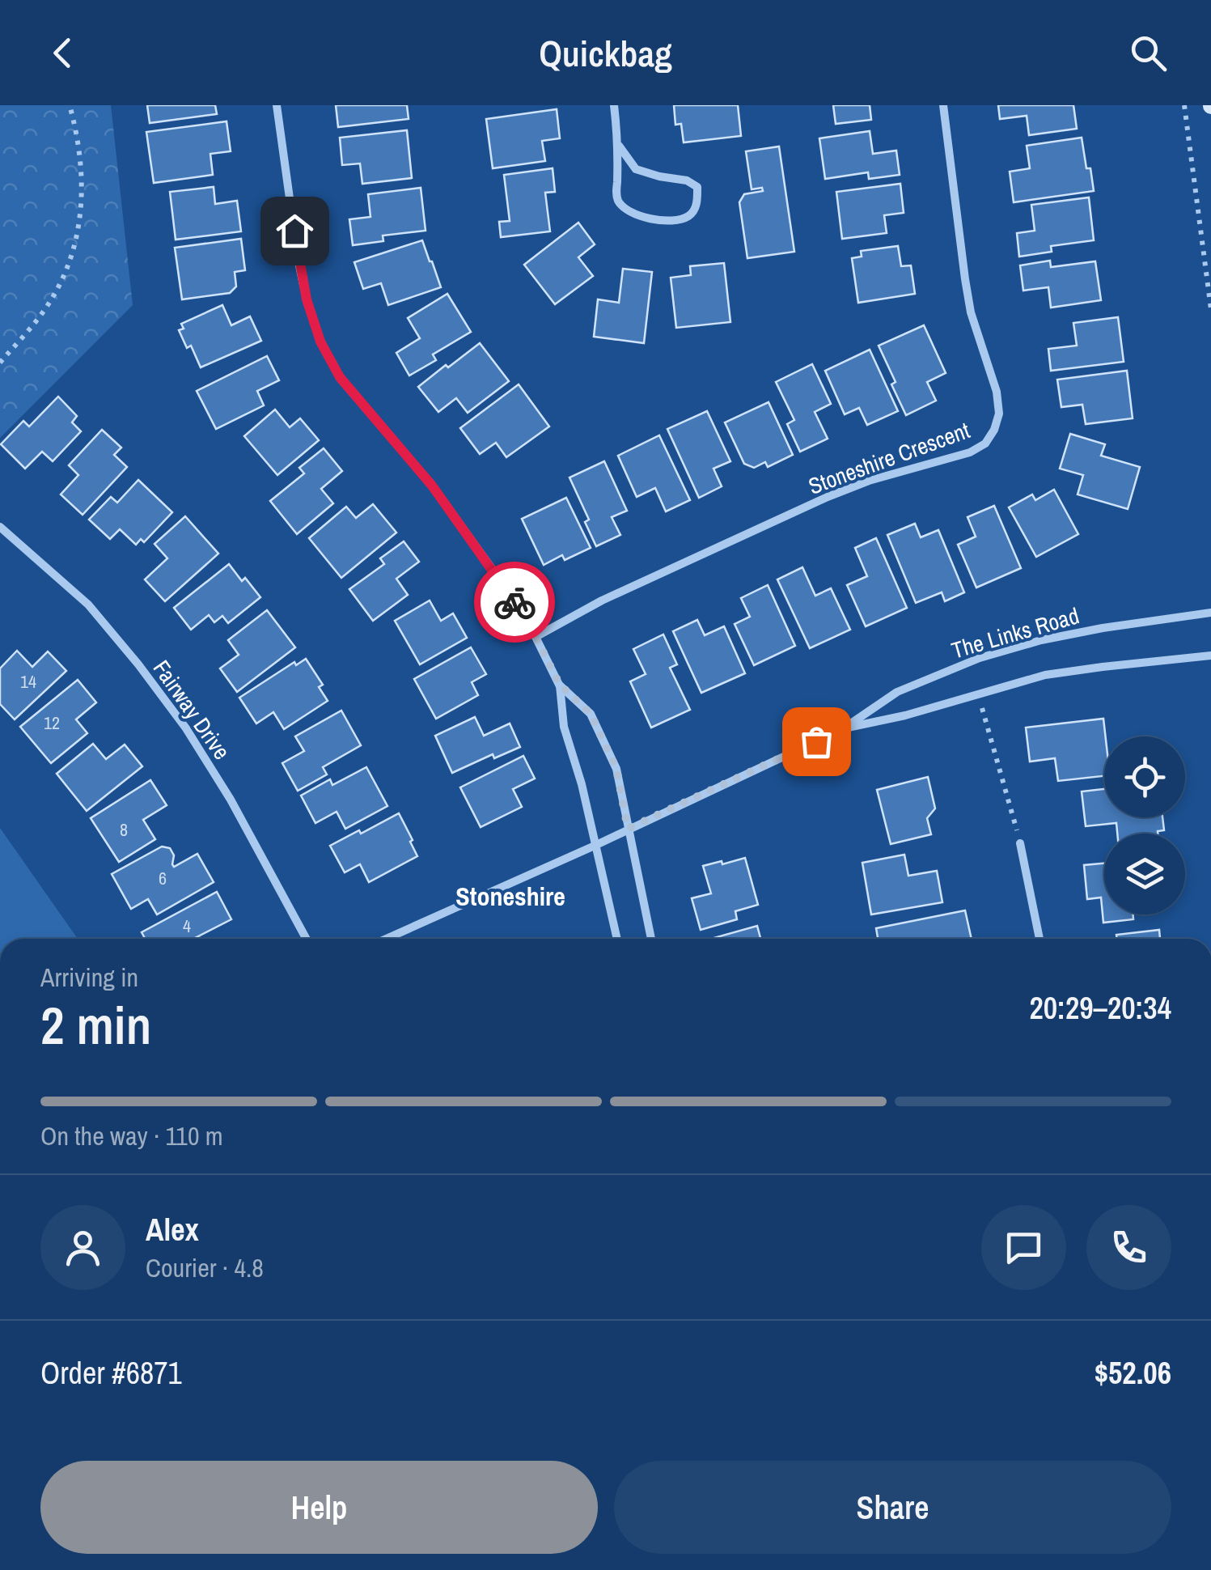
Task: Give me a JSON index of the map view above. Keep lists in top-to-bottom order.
{
  "streets": {
    "street": ["Stoneshire Crescent", "The Links Road", "Fairway Drive"]
  },
  "districts": ["Stoneshire"],
  "house_numbers": [
    "14",
    "12",
    "8",
    "6",
    "4"
  ],
  "page": {
    "header": "Quickbag",
    "heading": ["2 min", "Arriving in", "20:29–20:34"],
    "panel": [
      "Alex",
      "Courier · 4.8",
      "Order #6871",
      "$52.06"
    ],
    "bar": "On the way · 110 m",
    "buttons": ["Help", "Share"]
  }
}
